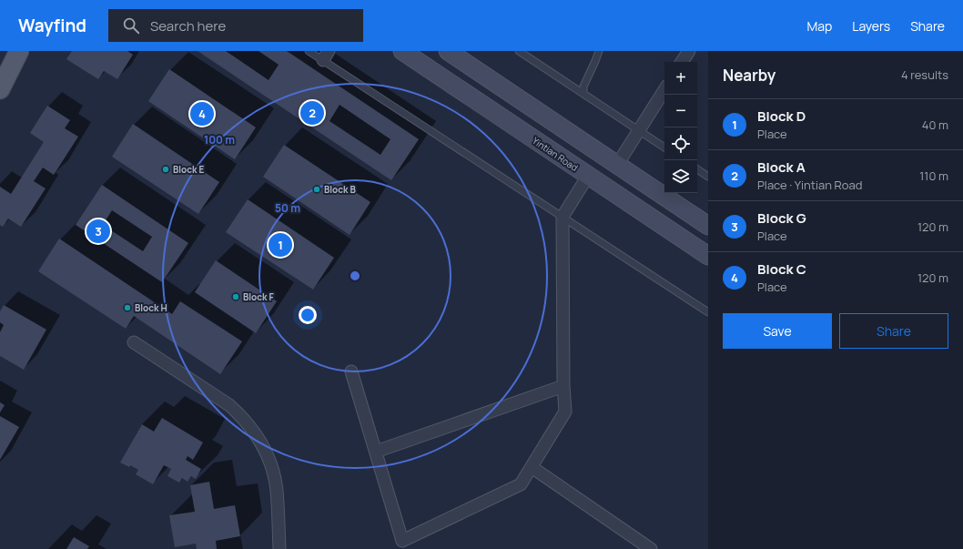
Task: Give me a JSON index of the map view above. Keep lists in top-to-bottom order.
{
  "streets": {
    "street": ["Yintian Road"]
  },
  "places": [
    "Block E",
    "Block B",
    "Block F",
    "Block H"
  ],
  "page": {
    "header": "Wayfind",
    "search": "Search here",
    "nav": ["Map", "Layers", "Share"],
    "heading": ["Nearby", "4 results"],
    "map_buttons": ["+", "−"],
    "list": [
      {
        "mark": "1",
        "name": "Block D",
        "note": "Place",
        "value": "40 m"
      },
      {
        "mark": "2",
        "name": "Block A",
        "note": "Place · Yintian Road",
        "value": "110 m"
      },
      {
        "mark": "3",
        "name": "Block G",
        "note": "Place",
        "value": "120 m"
      },
      {
        "mark": "4",
        "name": "Block C",
        "note": "Place",
        "value": "120 m"
      }
    ],
    "pins": [
      "2",
      "4",
      "3",
      "1"
    ],
    "buttons": ["Save", "Share"]
  },
  "rings": ["100 m", "50 m"]
}
